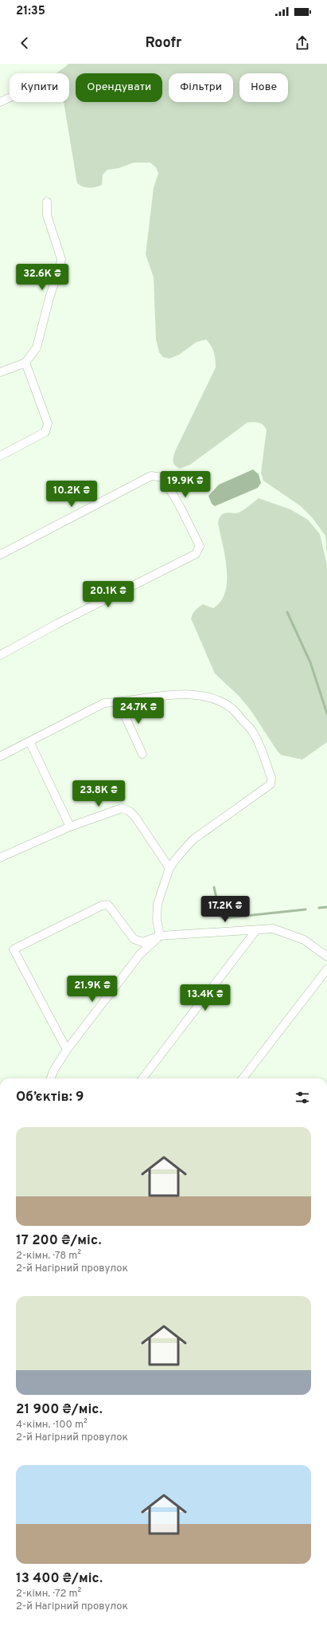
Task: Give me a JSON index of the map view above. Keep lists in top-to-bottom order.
{
  "page": {
    "status": "21:35",
    "header": "Roofr",
    "chip": [
      "Купити",
      "Орендувати",
      "Фільтри",
      "Нове"
    ],
    "price": [
      "32.6K ₴",
      "19.9K ₴",
      "10.2K ₴",
      "20.1K ₴",
      "24.7K ₴",
      "23.8K ₴",
      "17.2K ₴",
      "21.9K ₴",
      "13.4K ₴"
    ],
    "heading": "Об’єктів: 9",
    "list": [
      {
        "name": "17 200 ₴/міс.",
        "note": "2-кімн. · 78 m² · 2-й Нагірний провулок"
      },
      {
        "name": "21 900 ₴/міс.",
        "note": "4-кімн. · 100 m² · 2-й Нагірний провулок"
      },
      {
        "name": "13 400 ₴/міс.",
        "note": "2-кімн. · 72 m² · 2-й Нагірний провулок"
      }
    ]
  }
}
